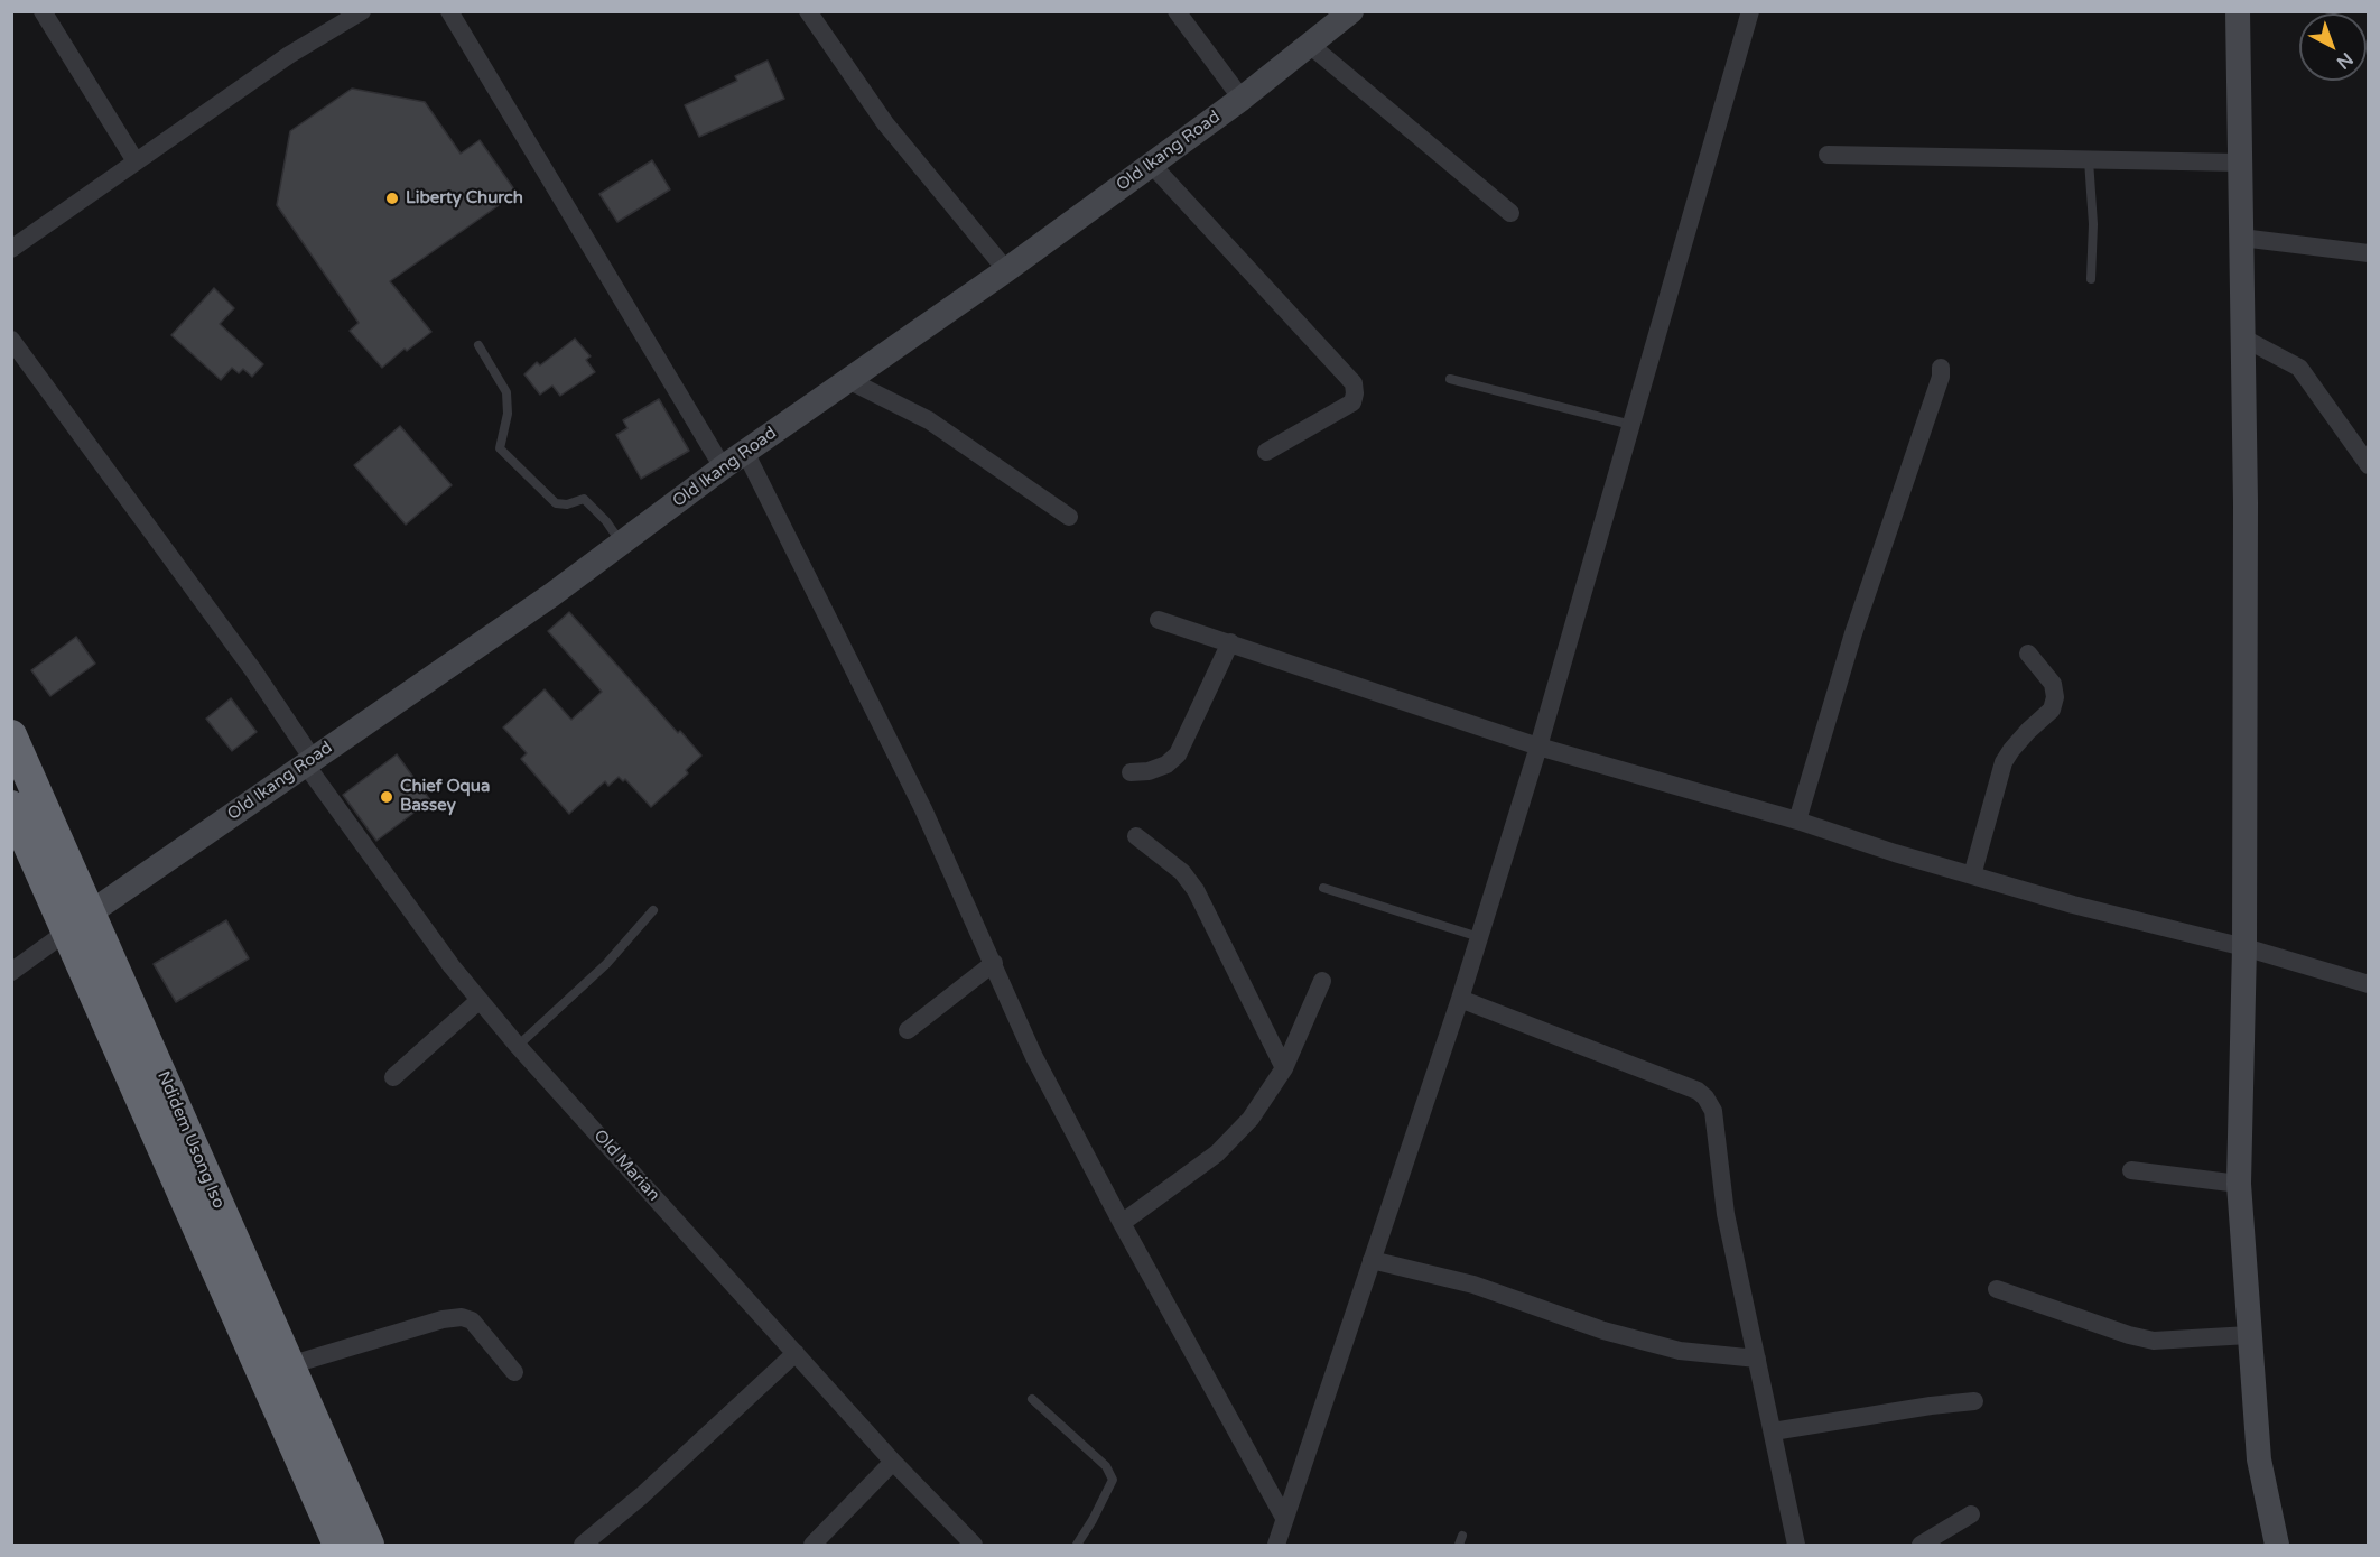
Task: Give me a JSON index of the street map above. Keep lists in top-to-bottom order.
{
  "streets": {
    "highway": ["Ndidem Usong Iso"],
    "street": ["Old Ikang Road", "Old Marian"]
  },
  "crossings": [
    ["Old Ikang Road", "Ndidem Usong Iso"],
    ["Old Ikang Road", "Old Marian"]
  ],
  "places": ["Liberty Church", "Chief Oqua Bassey"],
  "north": "bottom right"
}
